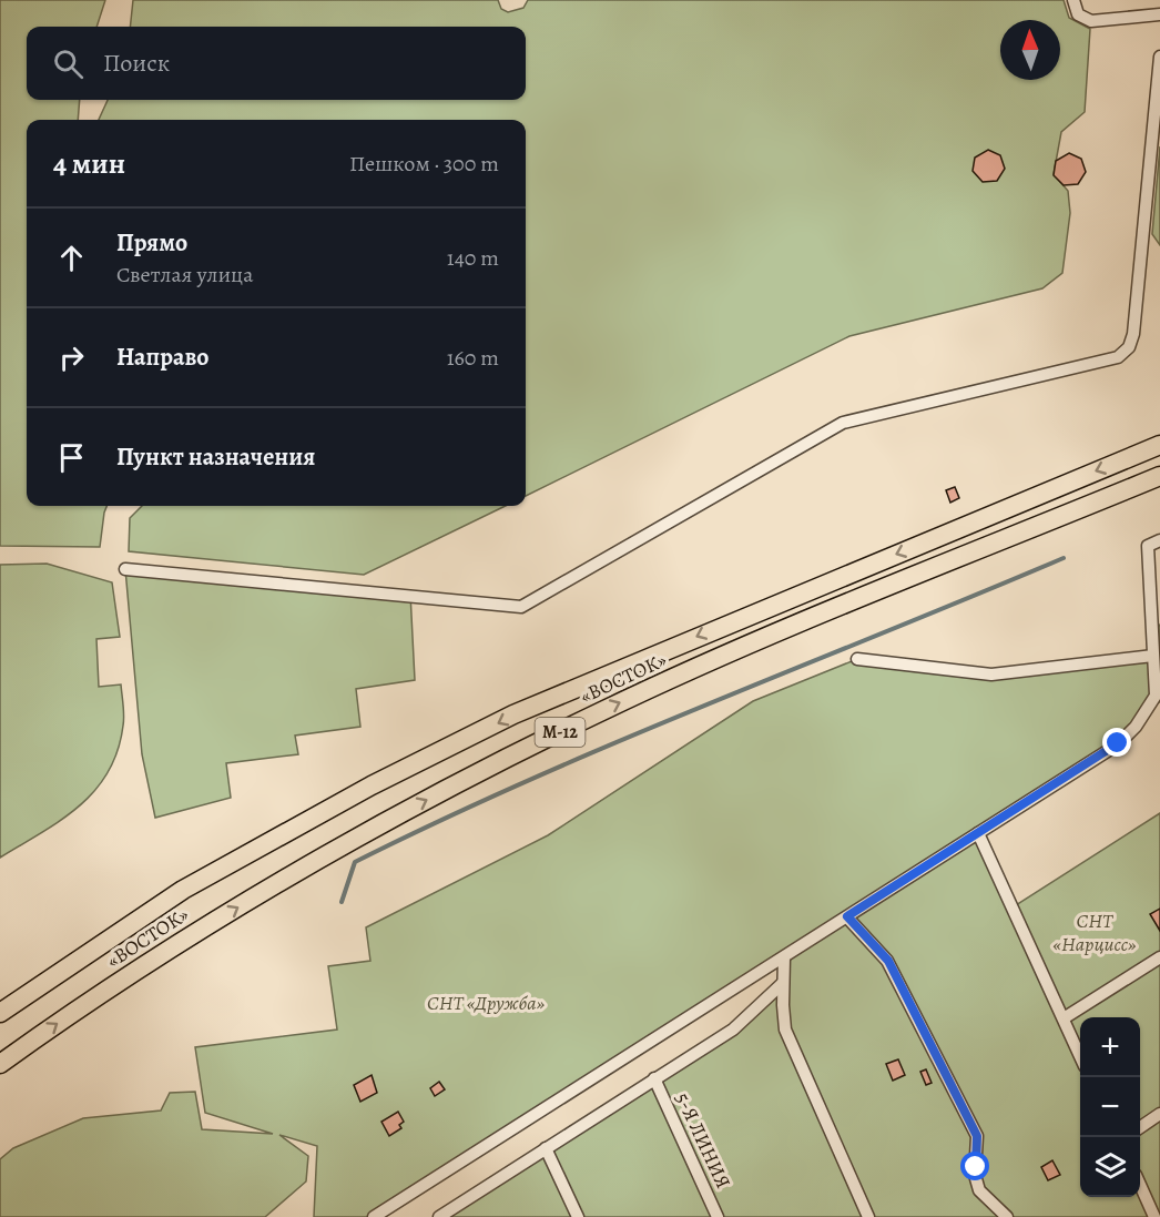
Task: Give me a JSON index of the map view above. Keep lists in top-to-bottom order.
{
  "streets": {
    "highway": ["«ВОСТОК»", "М-12"],
    "street": ["5-Я ЛИНИЯ"]
  },
  "parks": ["СНТ «Нарцисс»", "СНТ «Дружба»"],
  "north": "top",
  "page": {
    "search": "Поиск",
    "heading": ["4 мин", "Пешком · 300 m"],
    "list": [
      ["Прямо", "Светлая улица", "140 m"],
      ["Направо", "160 m"],
      "Пункт назначения"
    ],
    "map_buttons": ["+", "−"]
  }
}
